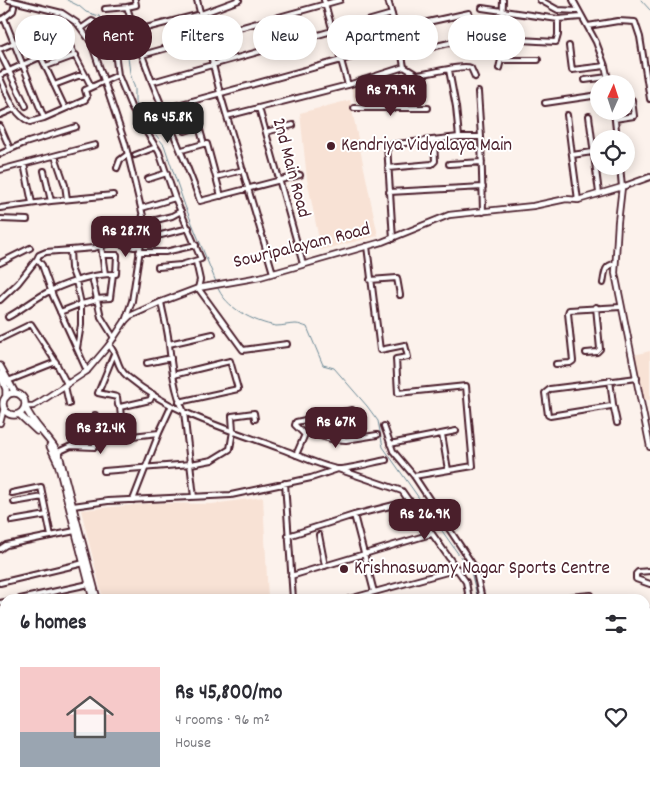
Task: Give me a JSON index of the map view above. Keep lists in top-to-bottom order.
{
  "streets": {
    "street": ["2nd Main Road", "Sowripalayam Road"]
  },
  "crossings": [
    ["2nd Main Road", "Sowripalayam Road"]
  ],
  "places": ["Kendriya Vidyalaya Main", "Krishnaswamy Nagar Sports Centre"],
  "north": "top",
  "page": {
    "chip": [
      "Buy",
      "Rent",
      "Filters",
      "New",
      "Apartment",
      "House"
    ],
    "price": [
      "Rs 79.9K",
      "Rs 45.8K",
      "Rs 28.7K",
      "Rs 67K",
      "Rs 32.4K",
      "Rs 26.9K"
    ],
    "heading": "6 homes",
    "list": [
      {
        "name": "Rs 45,800/mo",
        "note": "4 rooms · 96 m² · House"
      }
    ]
  }
}
